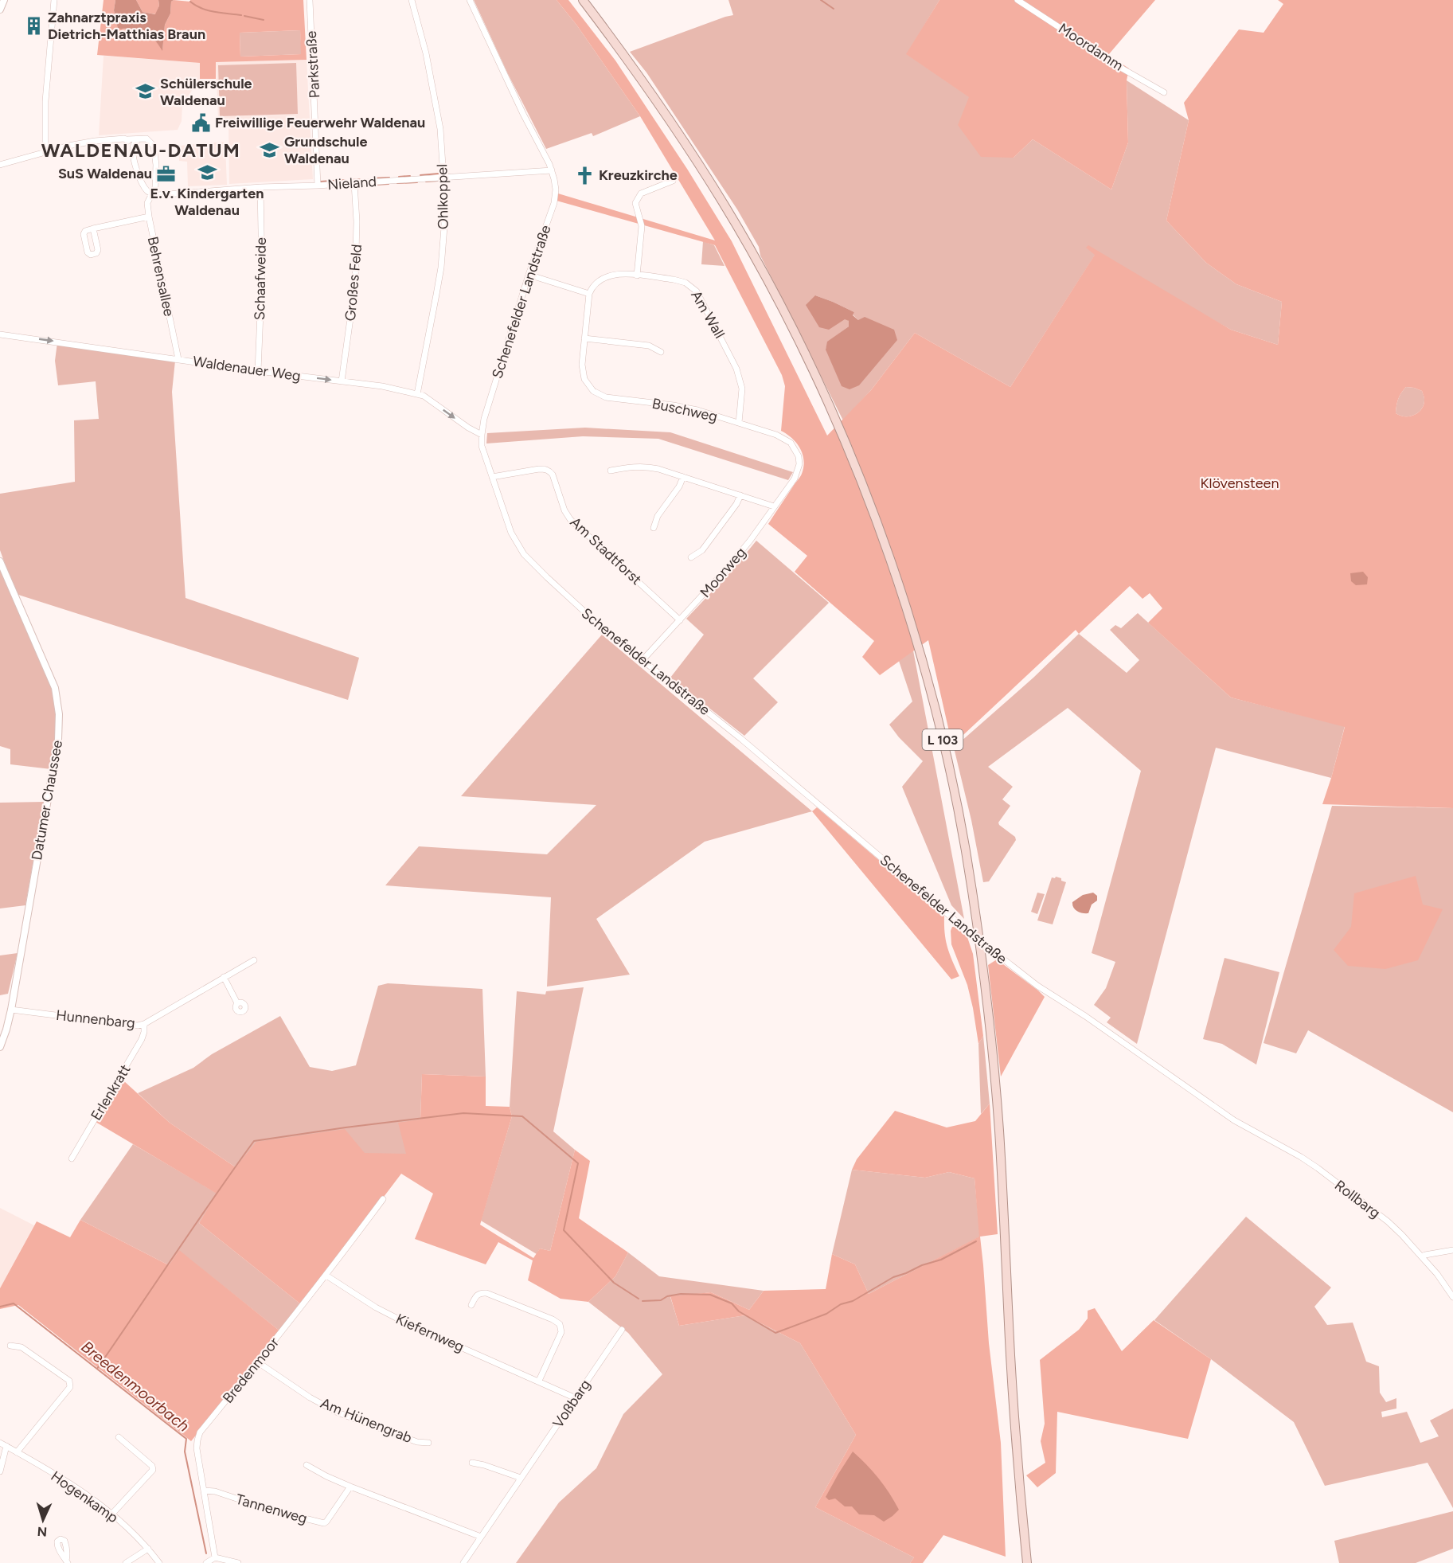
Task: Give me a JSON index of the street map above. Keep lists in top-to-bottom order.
{
  "streets": {
    "main road": ["L 103"],
    "street": [
      "Moordamm",
      "Parkstraße",
      "Nieland",
      "Ohlkoppel",
      "Behrensallee",
      "Schaafweide",
      "Großes Feld",
      "Schenefelder Landstraße",
      "Am Wall",
      "Waldenauer Weg",
      "Buschweg",
      "Am Stadtforst",
      "Moorweg",
      "Datumer Chaussee",
      "Hunnenbarg",
      "Erlenkratt",
      "Rollbarg",
      "Kiefernweg",
      "Bredenmoor",
      "Voßbarg",
      "Am Hünengrab",
      "Hogenkamp",
      "Tannenweg"
    ]
  },
  "crossings": [
    ["Parkstraße", "Nieland"],
    ["Nieland", "Ohlkoppel"],
    ["Nieland", "Behrensallee"],
    ["Nieland", "Schaafweide"],
    ["Nieland", "Großes Feld"],
    ["Nieland", "Schenefelder Landstraße"],
    ["Ohlkoppel", "Waldenauer Weg"],
    ["Behrensallee", "Waldenauer Weg"],
    ["Schaafweide", "Waldenauer Weg"],
    ["Großes Feld", "Waldenauer Weg"],
    ["Schenefelder Landstraße", "Waldenauer Weg"],
    ["Schenefelder Landstraße", "Am Stadtforst"],
    ["Schenefelder Landstraße", "Moorweg"],
    ["Schenefelder Landstraße", "Rollbarg"],
    ["Am Wall", "Buschweg"],
    ["Buschweg", "Moorweg"],
    ["Am Stadtforst", "Moorweg"],
    ["Datumer Chaussee", "Hunnenbarg"],
    ["Hunnenbarg", "Erlenkratt"],
    ["Kiefernweg", "Bredenmoor"],
    ["Kiefernweg", "Voßbarg"],
    ["Bredenmoor", "Am Hünengrab"],
    ["Bredenmoor", "Tannenweg"]
  ],
  "one_way": ["Waldenauer Weg"],
  "districts": ["WALDENAU-DATUM"],
  "water": ["Breedenmoorbach"],
  "parks": ["Klövensteen"],
  "places": {
    "building": ["Zahnarztpraxis Dietrich-Matthias Braun"],
    "school or university": ["Schülerschule Waldenau", "Grundschule Waldenau", "E.v. Kindergarten Waldenau"],
    "public building": ["Freiwillige Feuerwehr Waldenau"],
    "office": ["SuS Waldenau"],
    "church": ["Kreuzkirche"]
  },
  "north": "bottom"
}
